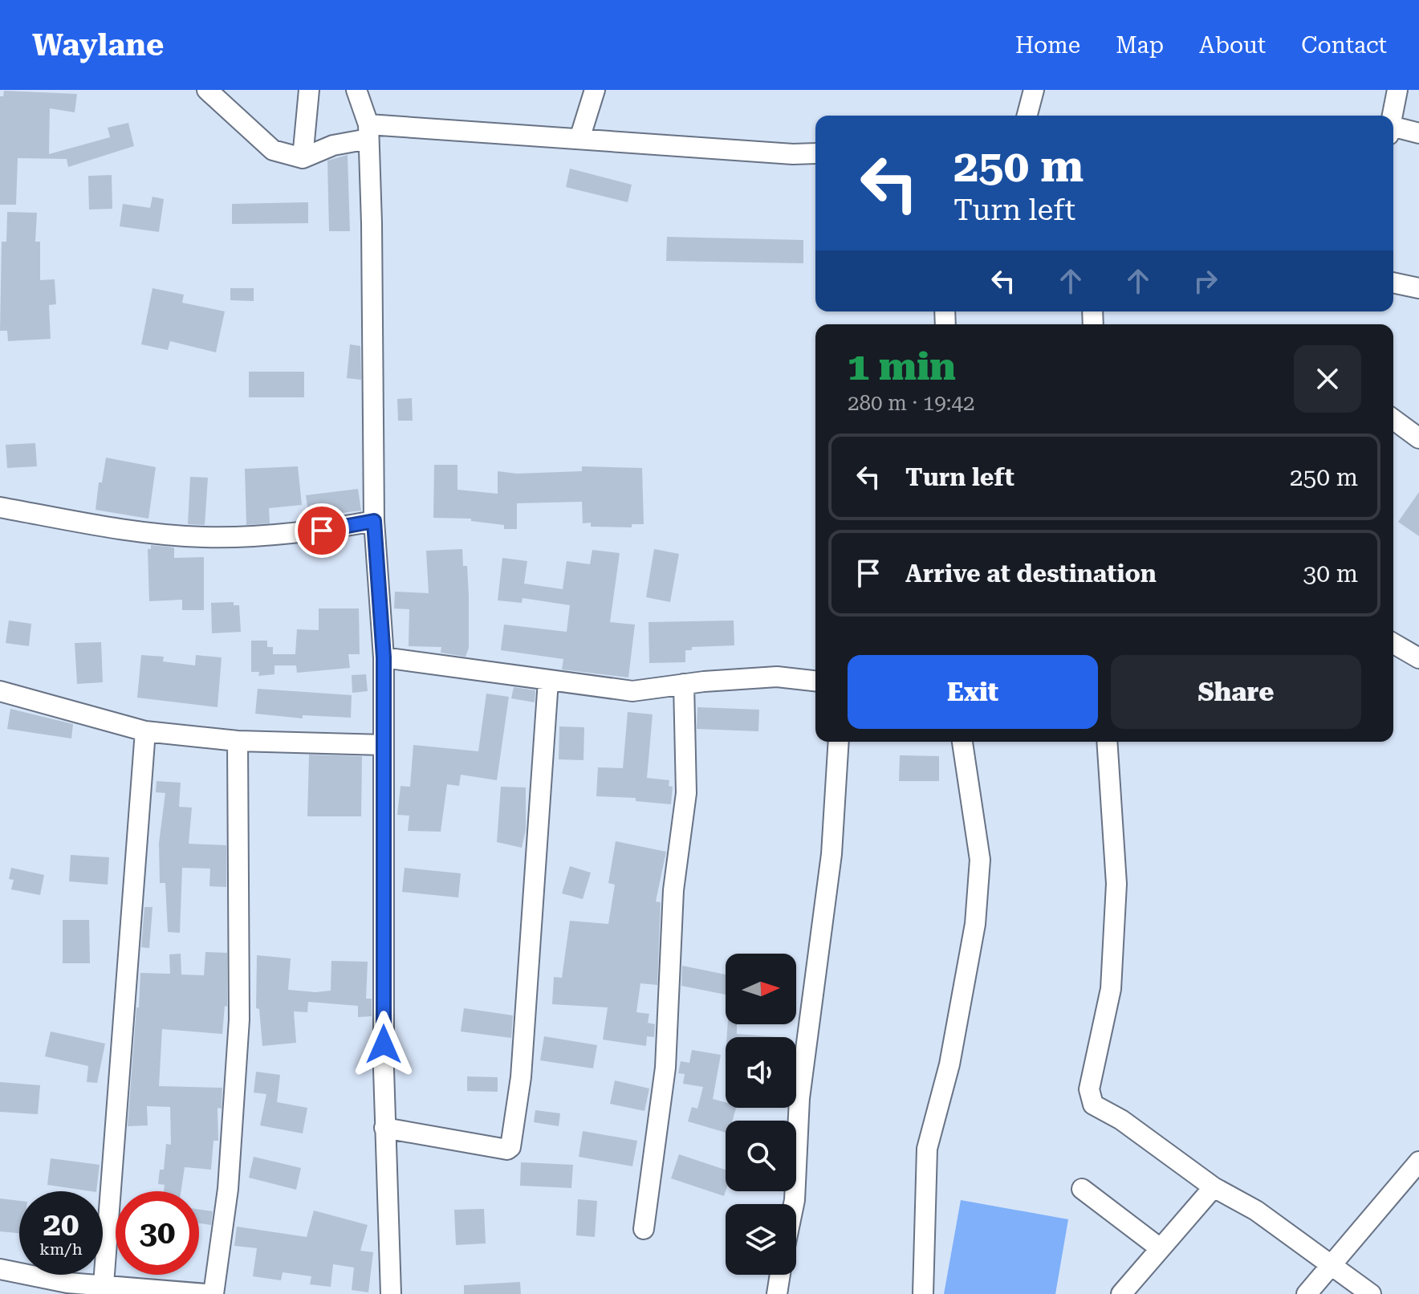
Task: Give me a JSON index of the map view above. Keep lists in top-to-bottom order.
{
  "north": "right",
  "page": {
    "header": "Waylane",
    "nav": [
      "Home",
      "Map",
      "About",
      "Contact"
    ],
    "turn": ["250 m", "Turn left"],
    "heading": ["1 min", "280 m · 19:42"],
    "list": [
      {
        "name": "Turn left",
        "value": "250 m"
      },
      {
        "name": "Arrive at destination",
        "value": "30 m"
      }
    ],
    "buttons": ["Exit", "Share"],
    "speed": "20 km/h",
    "limit": "30"
  }
}
